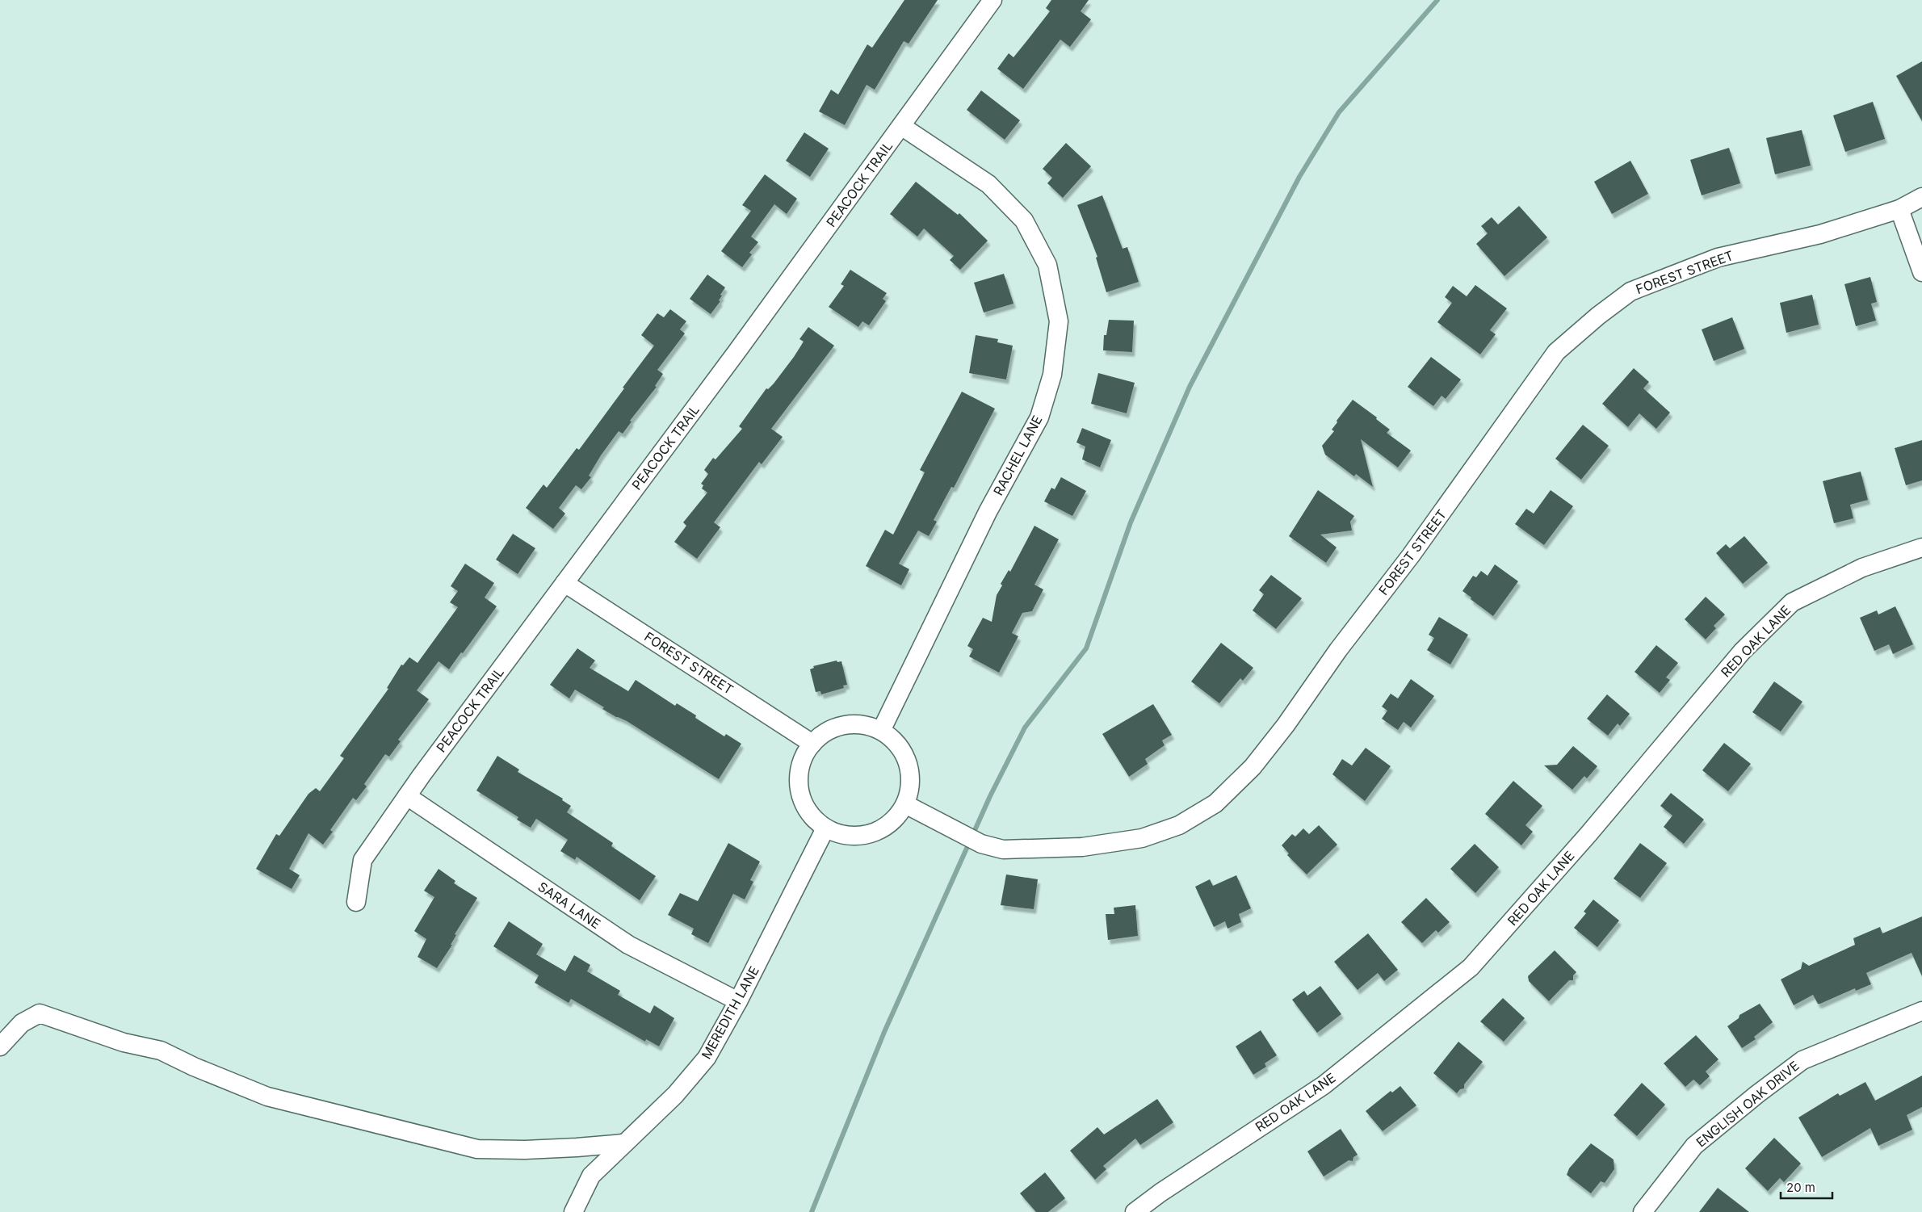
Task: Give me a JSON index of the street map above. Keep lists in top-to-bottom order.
{
  "streets": {
    "street": [
      "PEACOCK TRAIL",
      "FOREST STREET",
      "RACHEL LANE",
      "RED OAK LANE",
      "SARA LANE",
      "MEREDITH LANE",
      "ENGLISH OAK DRIVE"
    ]
  },
  "crossings": [
    ["PEACOCK TRAIL", "FOREST STREET"],
    ["PEACOCK TRAIL", "RACHEL LANE"],
    ["PEACOCK TRAIL", "SARA LANE"],
    ["FOREST STREET", "RACHEL LANE"],
    ["FOREST STREET", "MEREDITH LANE"],
    ["RACHEL LANE", "MEREDITH LANE"],
    ["SARA LANE", "MEREDITH LANE"]
  ],
  "scale_bar": "20 m"
}
